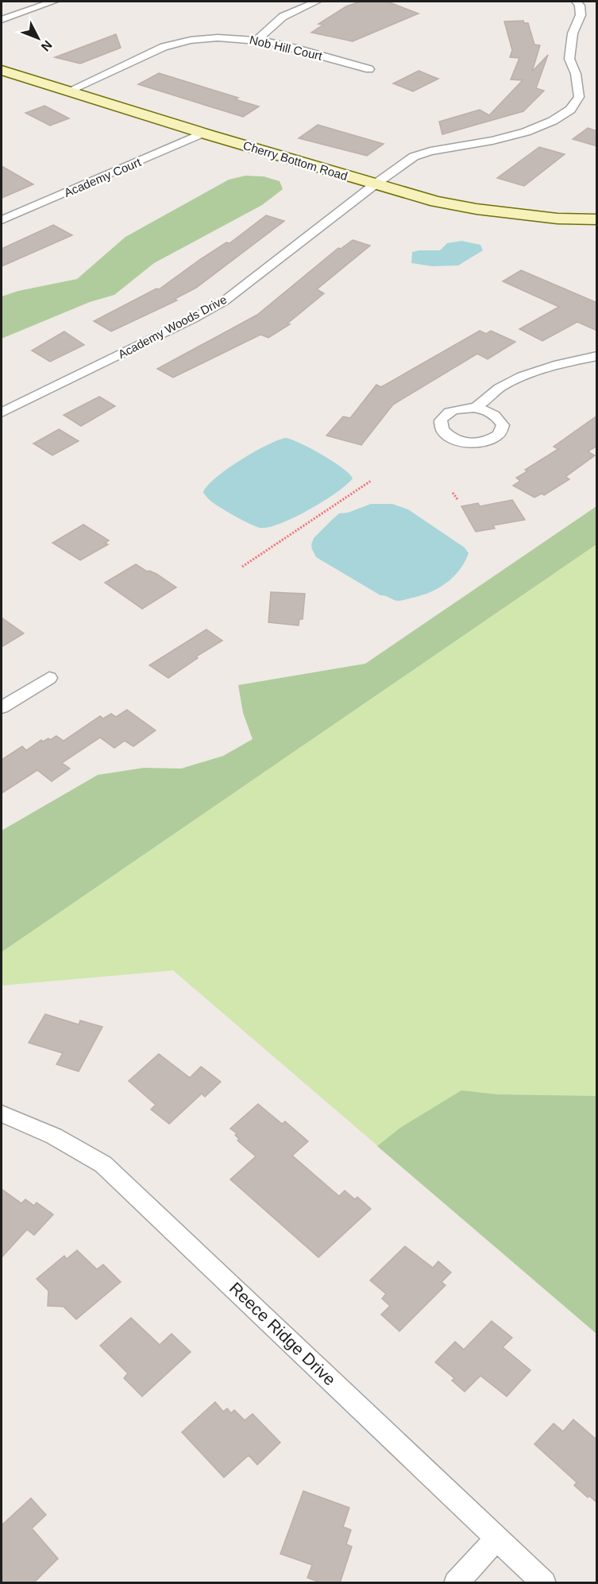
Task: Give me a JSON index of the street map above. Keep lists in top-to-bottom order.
{
  "streets": {
    "main road": ["Cherry Bottom Road"],
    "street": [
      "Nob Hill Court",
      "Academy Court",
      "Academy Woods Drive",
      "Reece Ridge Drive"
    ]
  },
  "crossings": [
    ["Nob Hill Court", "Cherry Bottom Road"],
    ["Cherry Bottom Road", "Academy Court"],
    ["Cherry Bottom Road", "Academy Woods Drive"]
  ],
  "north": "bottom right"
}
